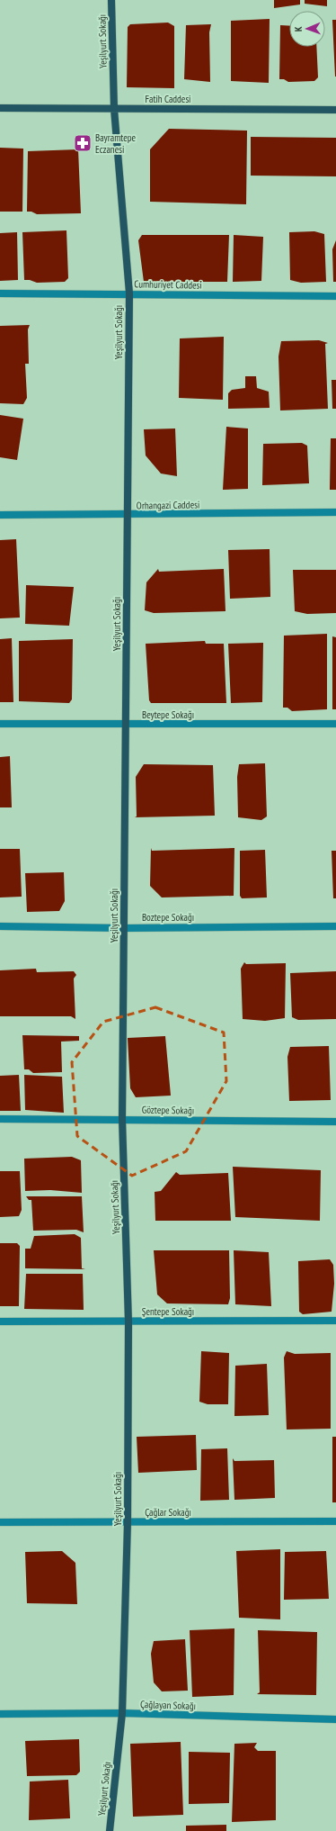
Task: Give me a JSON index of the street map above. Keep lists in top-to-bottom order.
{
  "streets": {
    "main road": ["Yeşilyurt Sokağı", "Fatih Caddesi"],
    "street": [
      "Cumhuriyet Caddesi",
      "Orhangazi Caddesi",
      "Beytepe Sokağı",
      "Boztepe Sokağı",
      "Göztepe Sokağı",
      "Şentepe Sokağı",
      "Çağlar Sokağı",
      "Çağlayan Sokağı"
    ]
  },
  "crossings": [
    ["Yeşilyurt Sokağı", "Fatih Caddesi"],
    ["Yeşilyurt Sokağı", "Cumhuriyet Caddesi"],
    ["Yeşilyurt Sokağı", "Orhangazi Caddesi"],
    ["Yeşilyurt Sokağı", "Beytepe Sokağı"],
    ["Yeşilyurt Sokağı", "Boztepe Sokağı"],
    ["Yeşilyurt Sokağı", "Göztepe Sokağı"],
    ["Yeşilyurt Sokağı", "Şentepe Sokağı"],
    ["Yeşilyurt Sokağı", "Çağlar Sokağı"],
    ["Yeşilyurt Sokağı", "Çağlayan Sokağı"]
  ],
  "places": {
    "pharmacy": ["Bayramtepe Eczanesi"]
  },
  "north": "left"
}
